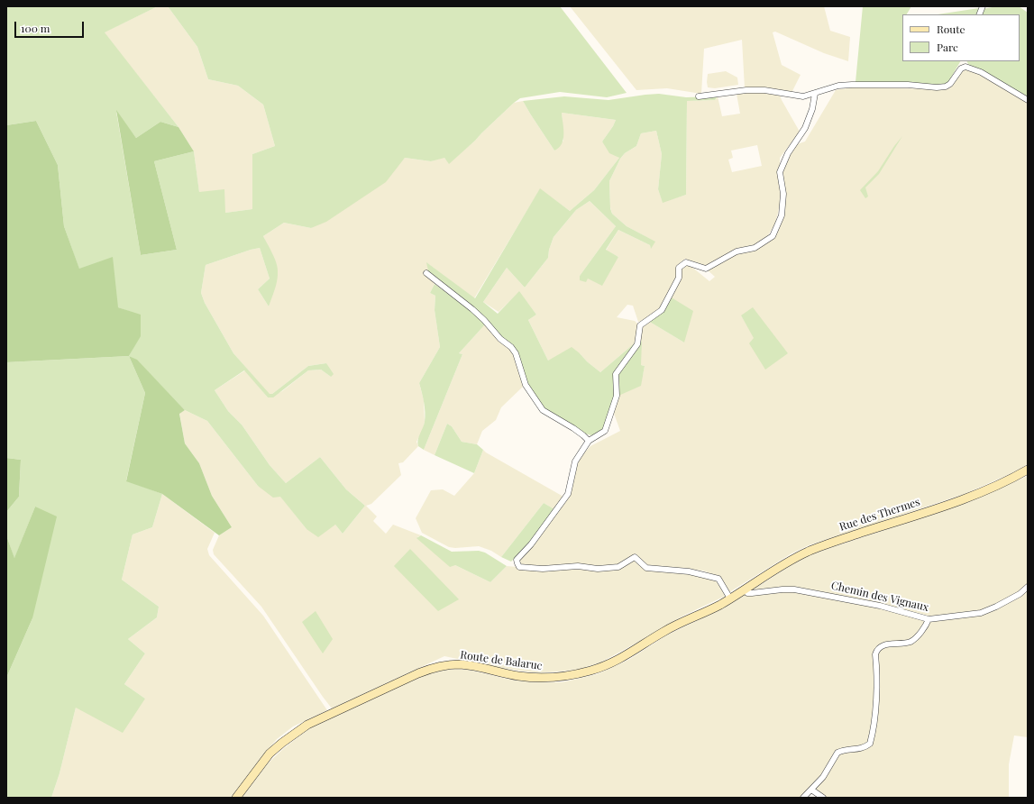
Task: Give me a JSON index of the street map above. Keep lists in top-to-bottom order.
{
  "streets": {
    "main road": ["Rue des Thermes", "Route de Balaruc"],
    "street": ["Chemin des Vignaux"]
  },
  "crossings": [
    ["Rue des Thermes", "Chemin des Vignaux"],
    ["Rue des Thermes", "Route de Balaruc"],
    ["Chemin des Vignaux", "Route de Balaruc"]
  ],
  "legend": ["Route", "Parc"],
  "scale_bar": "100 m"
}
